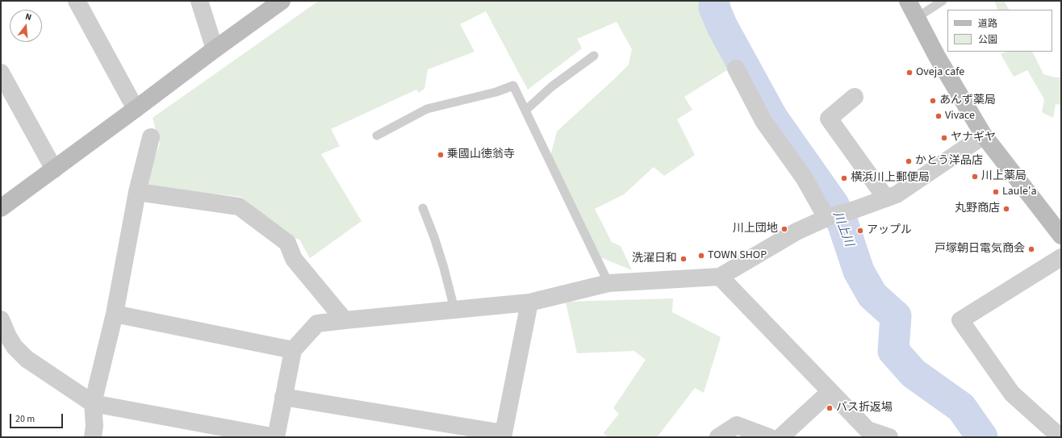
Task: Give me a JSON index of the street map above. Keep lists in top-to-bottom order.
{
  "water": ["川上川"],
  "places": [
    "Oveja cafe",
    "あんず薬局",
    "Vivace",
    "ヤナギヤ",
    "乗國山徳翁寺",
    "かとう洋品店",
    "川上薬局",
    "横浜川上郵便局",
    "Laule'a",
    "丸野商店",
    "川上団地",
    "アップル",
    "戸塚朝日電気商会",
    "TOWN SHOP",
    "洗濯日和",
    "バス折返場"
  ],
  "legend": ["道路", "公園"],
  "scale_bar": "20 m",
  "north": "top"
}
